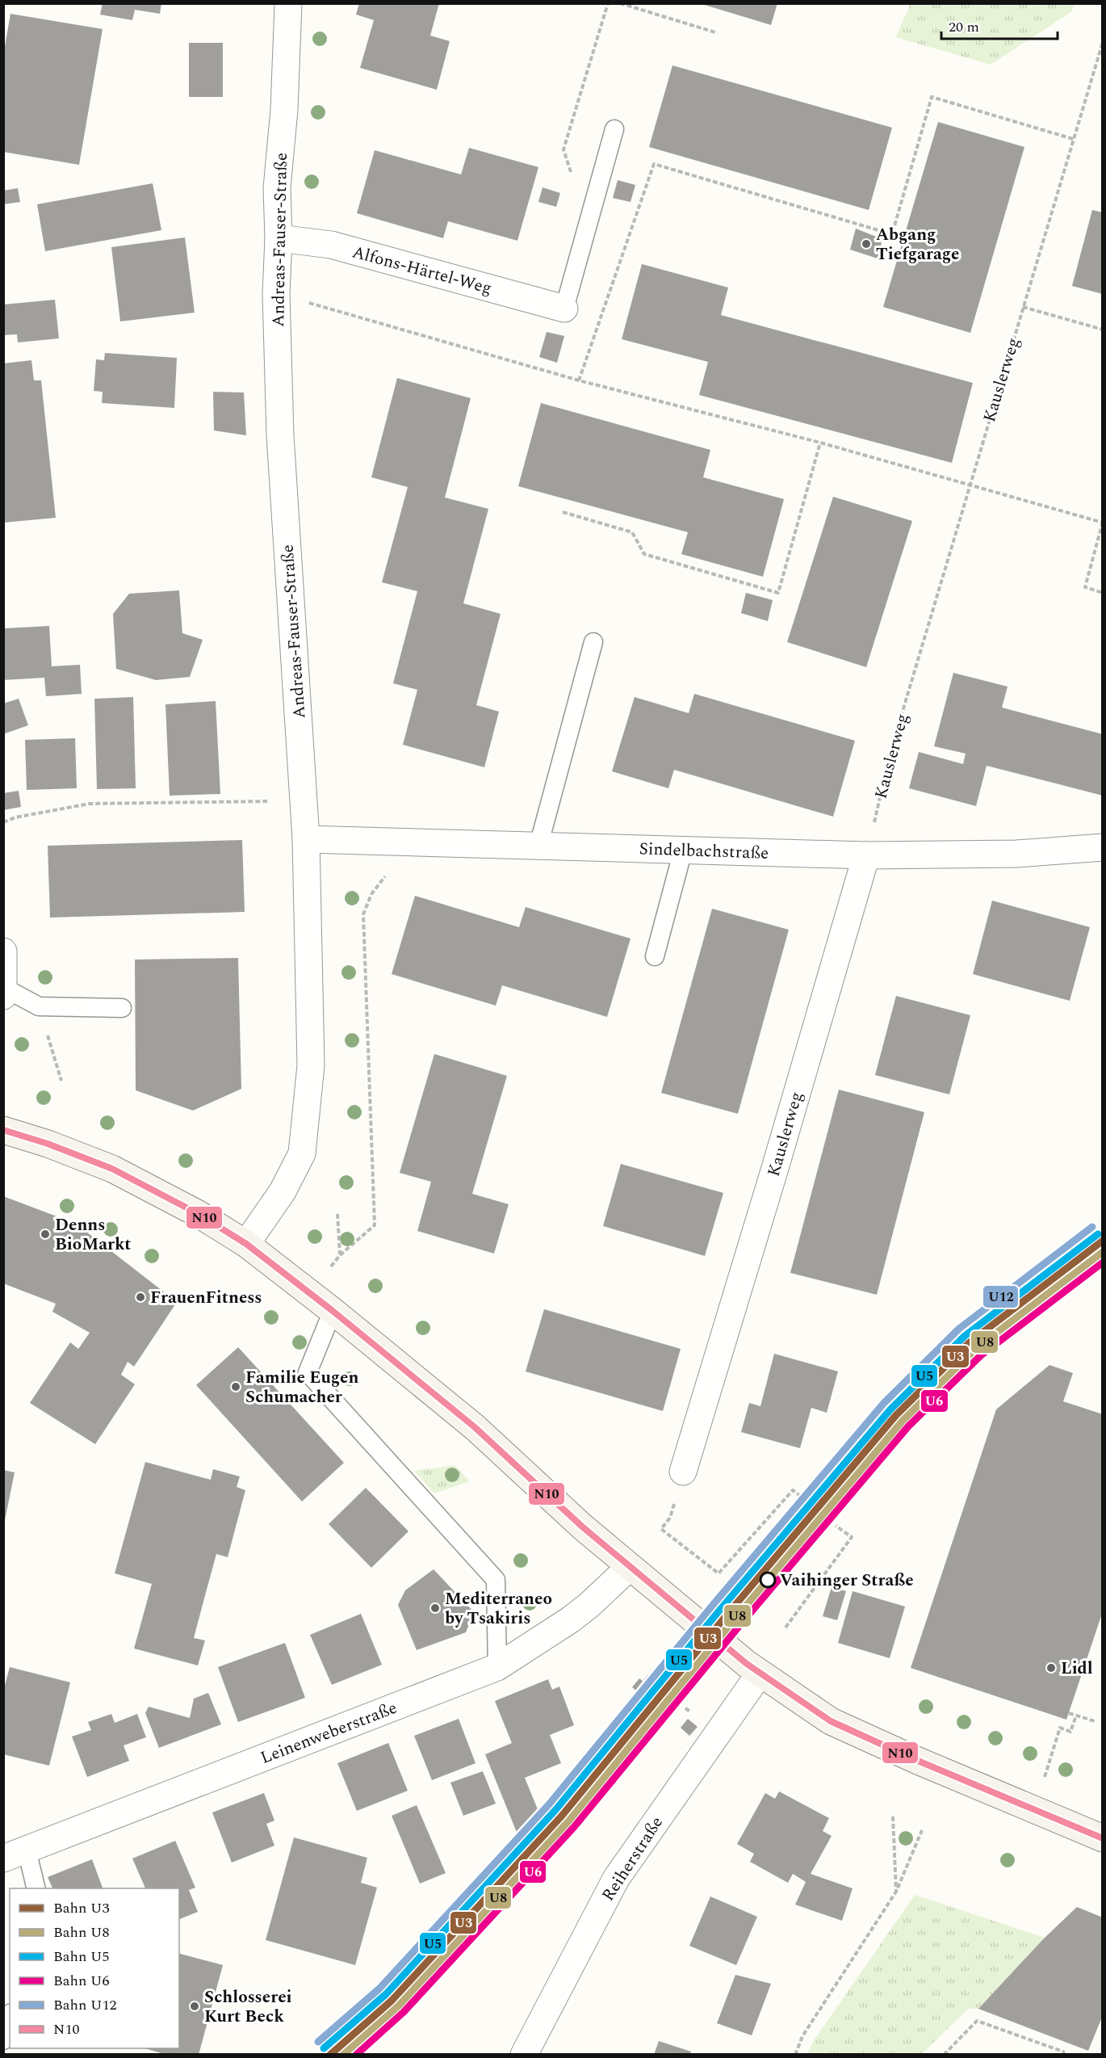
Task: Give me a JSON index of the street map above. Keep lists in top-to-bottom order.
{
  "streets": {
    "street": [
      "Andreas-Fauser-Straße",
      "Alfons-Härtel-Weg",
      "Kauslerweg",
      "Sindelbachstraße",
      "Leinenweberstraße",
      "Reiherstraße"
    ]
  },
  "crossings": [
    ["Andreas-Fauser-Straße", "Alfons-Härtel-Weg"],
    ["Andreas-Fauser-Straße", "Sindelbachstraße"],
    ["Kauslerweg", "Sindelbachstraße"]
  ],
  "places": [
    "Abgang Tiefgarage",
    "Denns BioMarkt",
    "FrauenFitness",
    "Familie Eugen Schumacher",
    "Vaihinger Straße",
    "Mediterraneo by Tsakiris",
    "Lidl",
    "Schlosserei Kurt Beck"
  ],
  "lines": [
    "transit line N10",
    "rail line U12",
    "rail line U5",
    "rail line U3",
    "rail line U8",
    "rail line U6"
  ],
  "legend": [
    "Bahn U3",
    "Bahn U8",
    "Bahn U5",
    "Bahn U6",
    "Bahn U12",
    "N10"
  ],
  "scale_bar": "20 m"
}
